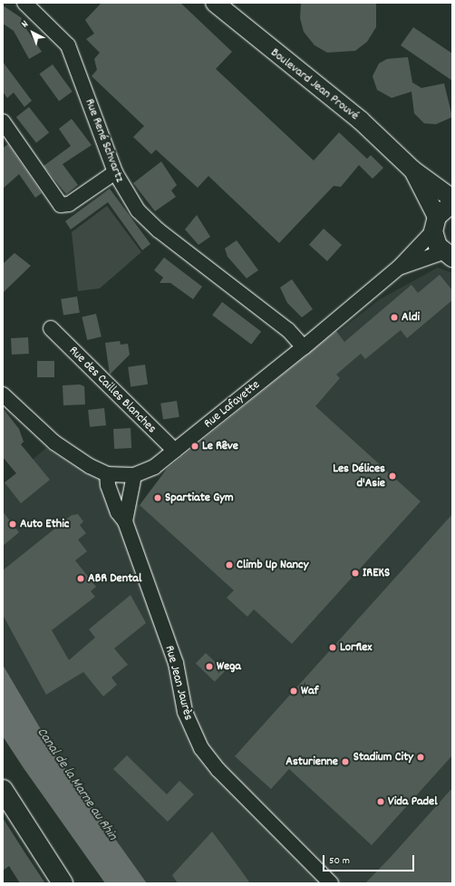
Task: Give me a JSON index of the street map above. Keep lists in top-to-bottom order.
{
  "streets": {
    "street": [
      "Boulevard Jean Prouvé",
      "Rue René Schvartz",
      "Rue des Cailles Blanches",
      "Rue Lafayette",
      "Rue Jean Jaurès"
    ]
  },
  "crossings": [
    ["Boulevard Jean Prouvé", "Rue Lafayette"],
    ["Rue René Schvartz", "Rue Lafayette"],
    ["Rue des Cailles Blanches", "Rue Lafayette"],
    ["Rue Lafayette", "Rue Jean Jaurès"]
  ],
  "water": ["Canal de la Marne au Rhin"],
  "places": [
    "Aldi",
    "Le Rêve",
    "Les Délices d'Asie",
    "Spartiate Gym",
    "Auto Ethic",
    "Climb Up Nancy",
    "IREKS",
    "ABR Dental",
    "Lorflex",
    "Wega",
    "Waf",
    "Stadium City",
    "Asturienne",
    "Vida Padel"
  ],
  "scale_bar": "50 m",
  "north": "top left"
}
